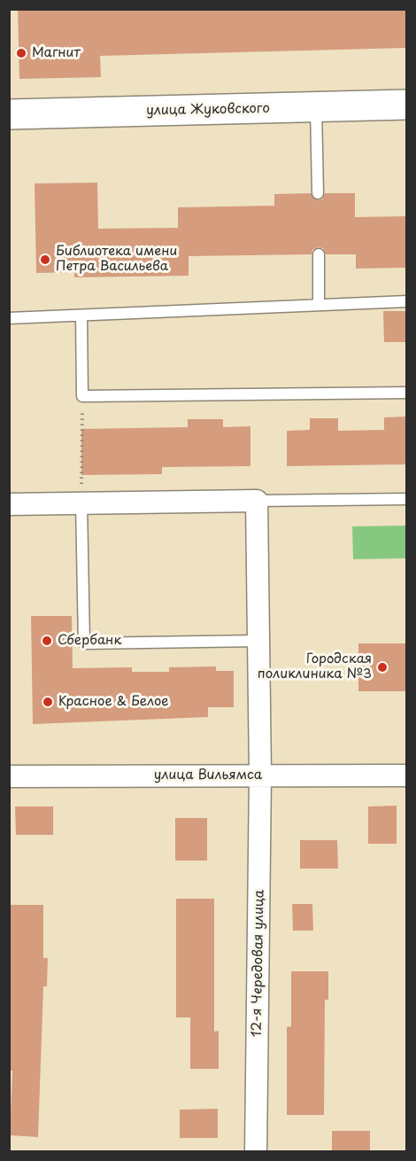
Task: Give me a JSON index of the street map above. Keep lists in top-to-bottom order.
{
  "streets": {
    "street": ["улица Жуковского", "улица Вильямса", "12-я Чередовая улица"]
  },
  "crossings": [
    ["улица Вильямса", "12-я Чередовая улица"]
  ],
  "places": [
    "Магнит",
    "Библиотека имени Петра Васильева",
    "Сбербанк",
    "Городская поликлиника №3",
    "Красное & Белое"
  ]
}
